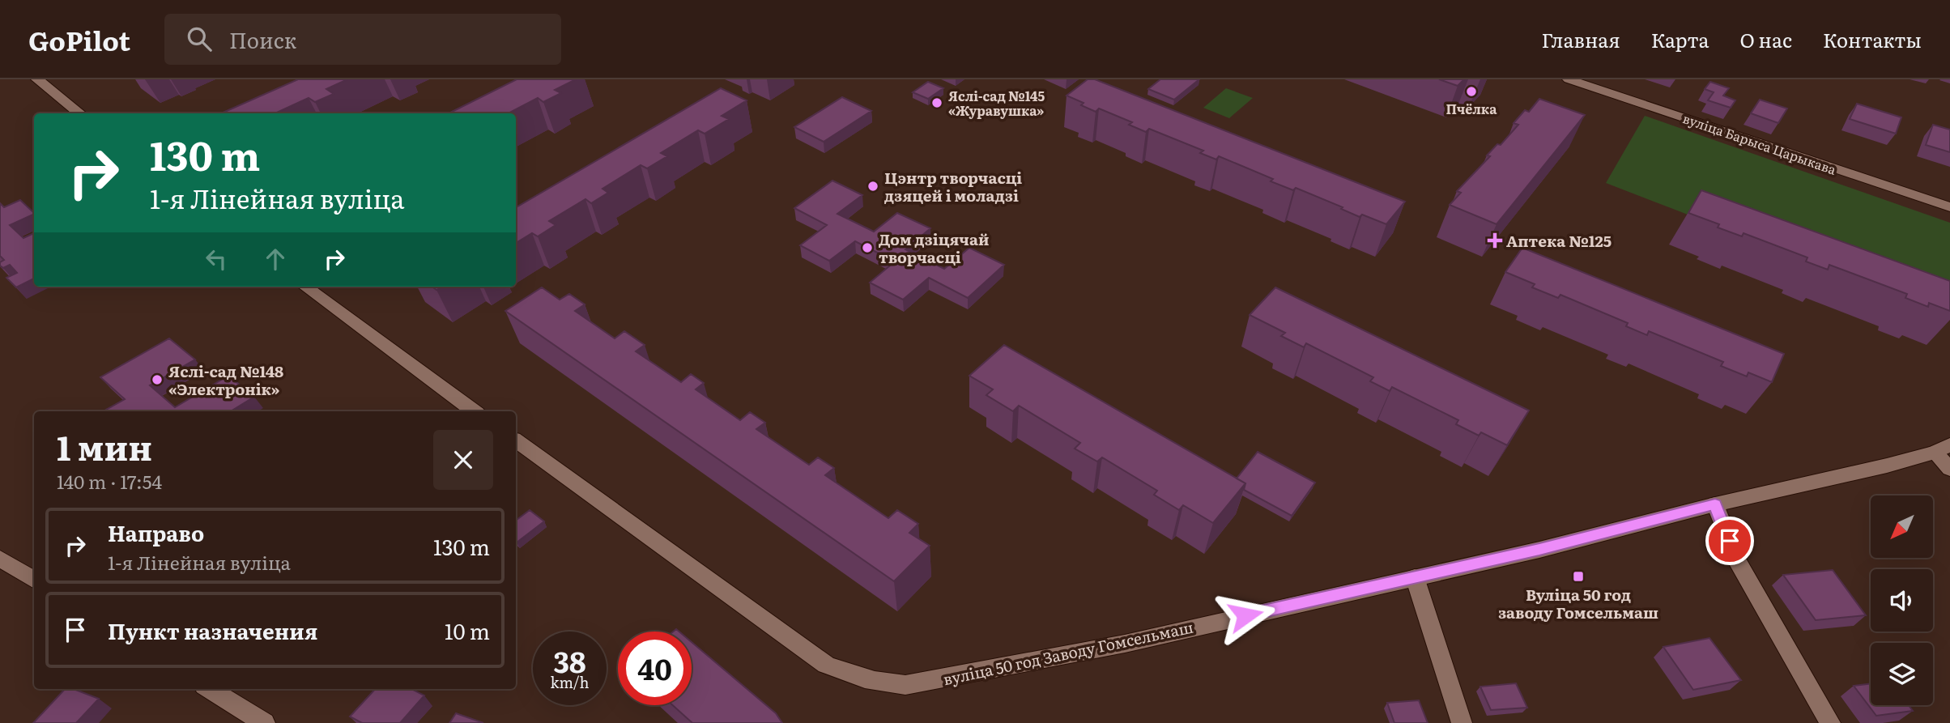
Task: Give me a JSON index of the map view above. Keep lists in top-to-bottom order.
{
  "streets": {
    "street": ["вуліца Барыса Царыкава", "вуліца 50 год Заводу Гомсельмаш"]
  },
  "places": {
    "other": [
      "Пчёлка",
      "Яслі-сад №145 «Журавушка»",
      "Цэнтр творчасці дзяцей і моладзі",
      "Дом дзіцячай творчасці",
      "Яслі-сад №148 «Электронік»"
    ],
    "health": ["Аптека №125"],
    "transit": ["Вуліца 50 год заводу Гомсельмаш"]
  },
  "north": "bottom left",
  "page": {
    "header": "GoPilot",
    "search": "Поиск",
    "nav": [
      "Главная",
      "Карта",
      "О нас",
      "Контакты"
    ],
    "turn": ["130 m", "1-я Лінейная вуліца"],
    "heading": ["1 мин", "140 m · 17:54"],
    "list": [
      {
        "name": "Направо",
        "note": "1-я Лінейная вуліца",
        "value": "130 m"
      },
      {
        "name": "Пункт назначения",
        "value": "10 m"
      }
    ],
    "speed": "38 km/h",
    "limit": "40"
  }
}
